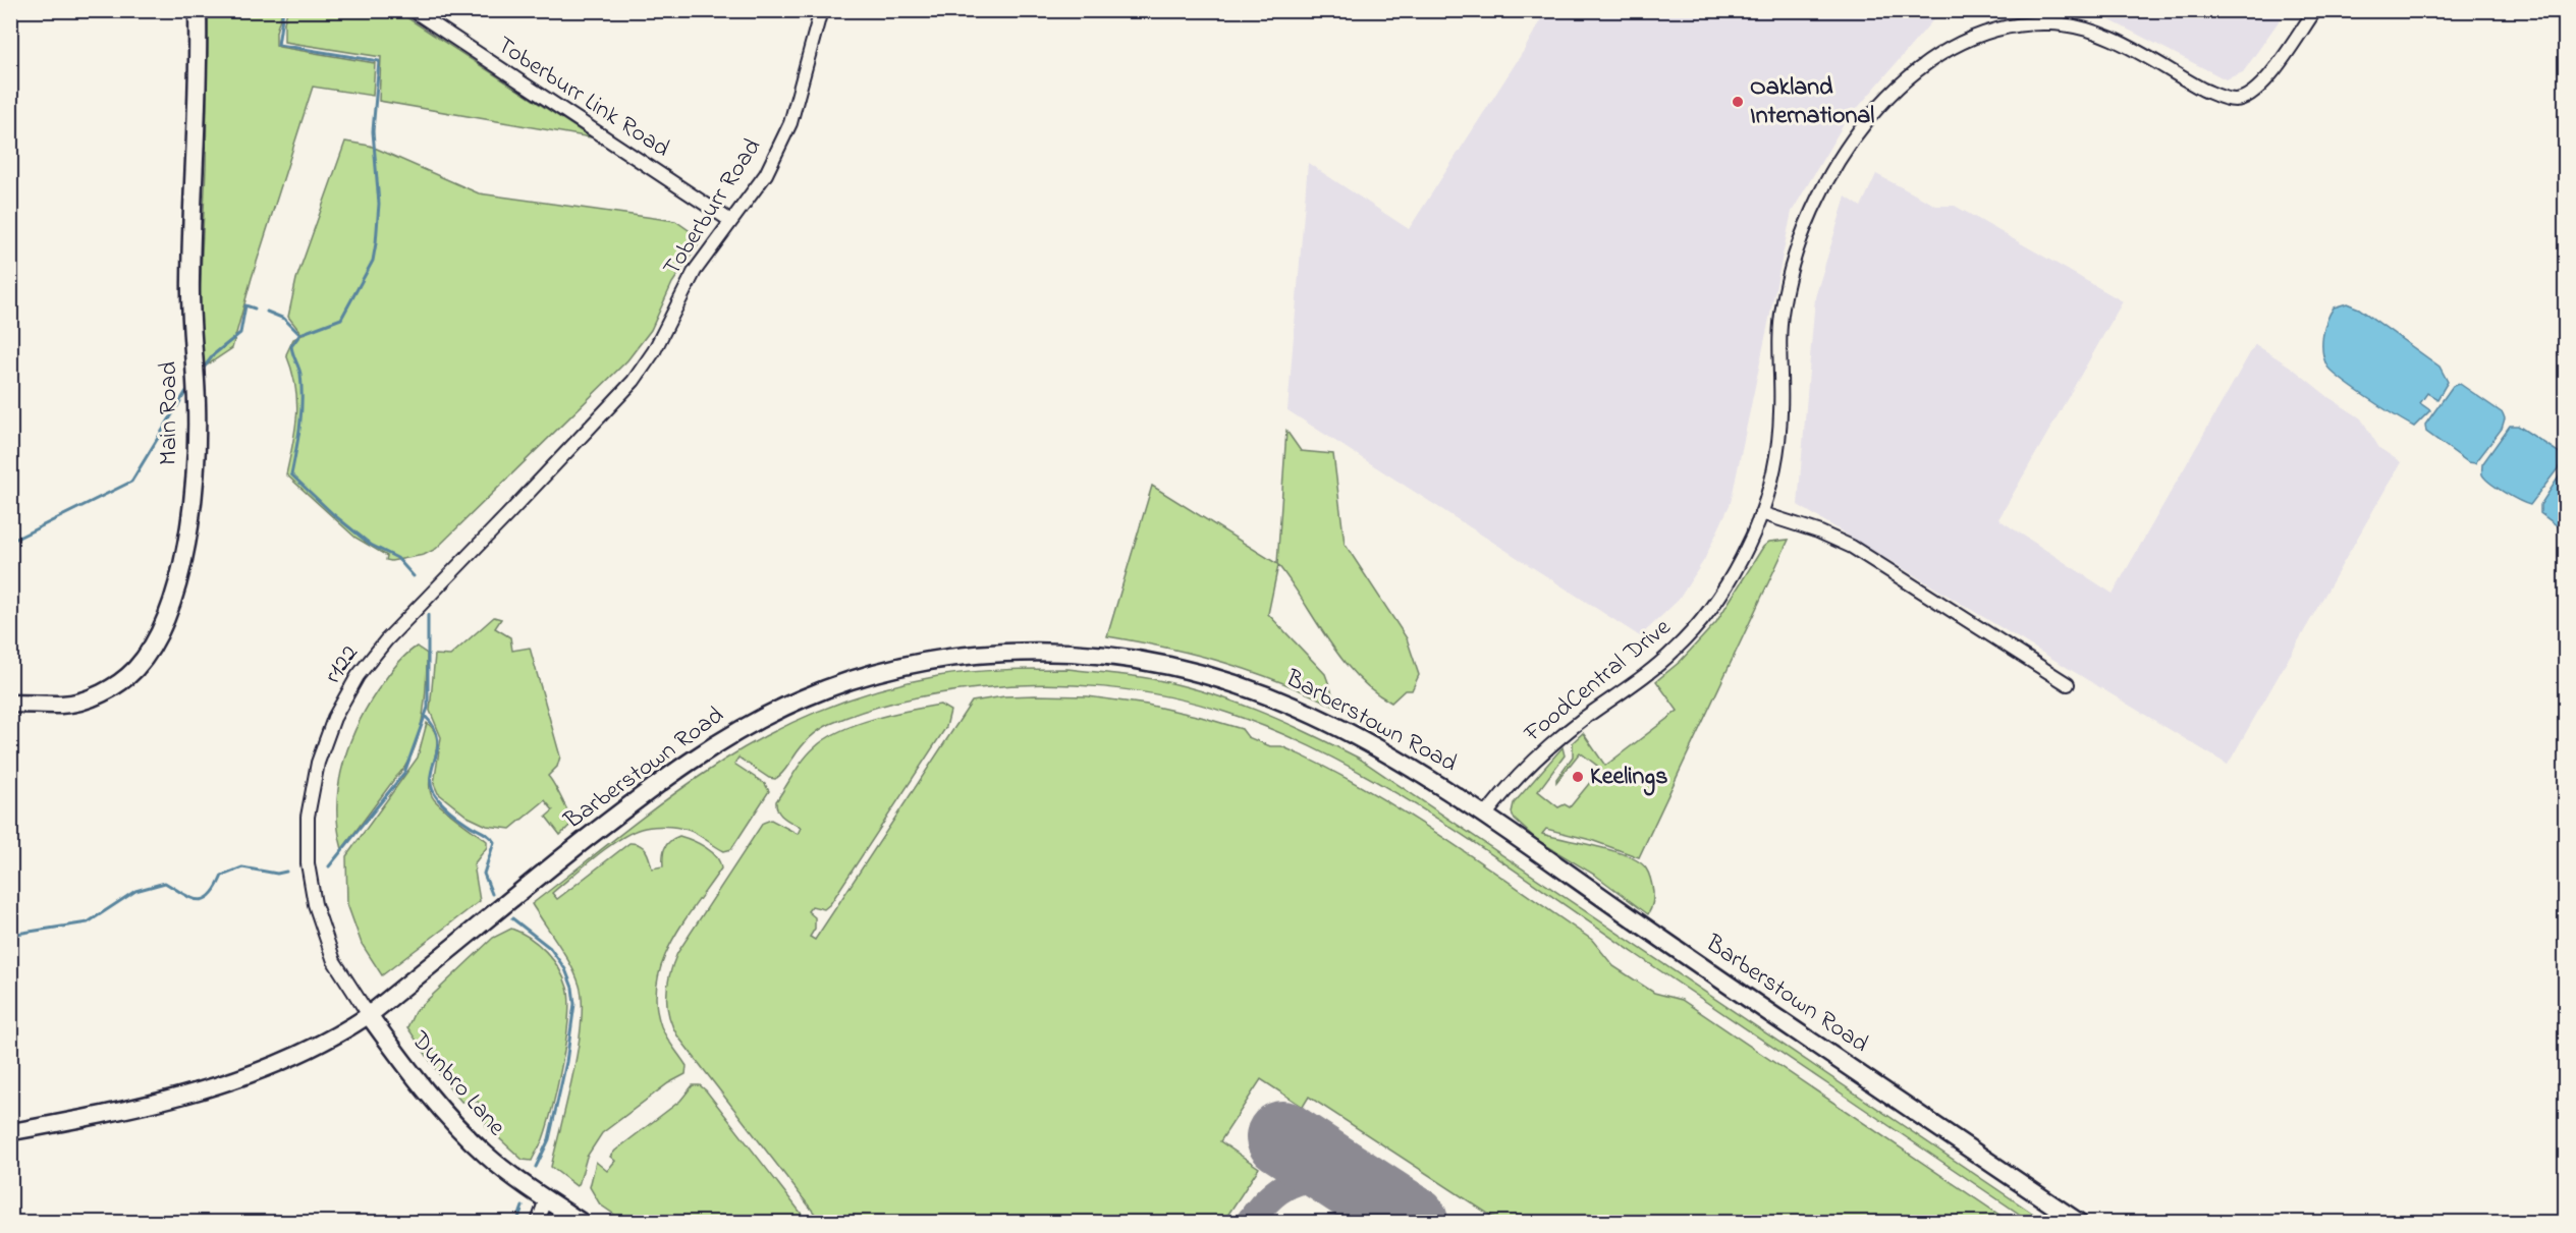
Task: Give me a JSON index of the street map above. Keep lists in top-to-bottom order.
{
  "streets": {
    "main road": ["Main Road", "Barberstown Road", "Dunbro Lane"],
    "street": [
      "Toberburr Link Road",
      "Toberburr Road",
      "r122",
      "FoodCentral Drive"
    ]
  },
  "crossings": [
    ["Toberburr Link Road", "Toberburr Road"],
    ["Toberburr Road", "r122"],
    ["r122", "Barberstown Road"],
    ["r122", "Dunbro Lane"],
    ["FoodCentral Drive", "Barberstown Road"],
    ["Barberstown Road", "Dunbro Lane"]
  ],
  "places": ["Oakland International", "Keelings"]
}
